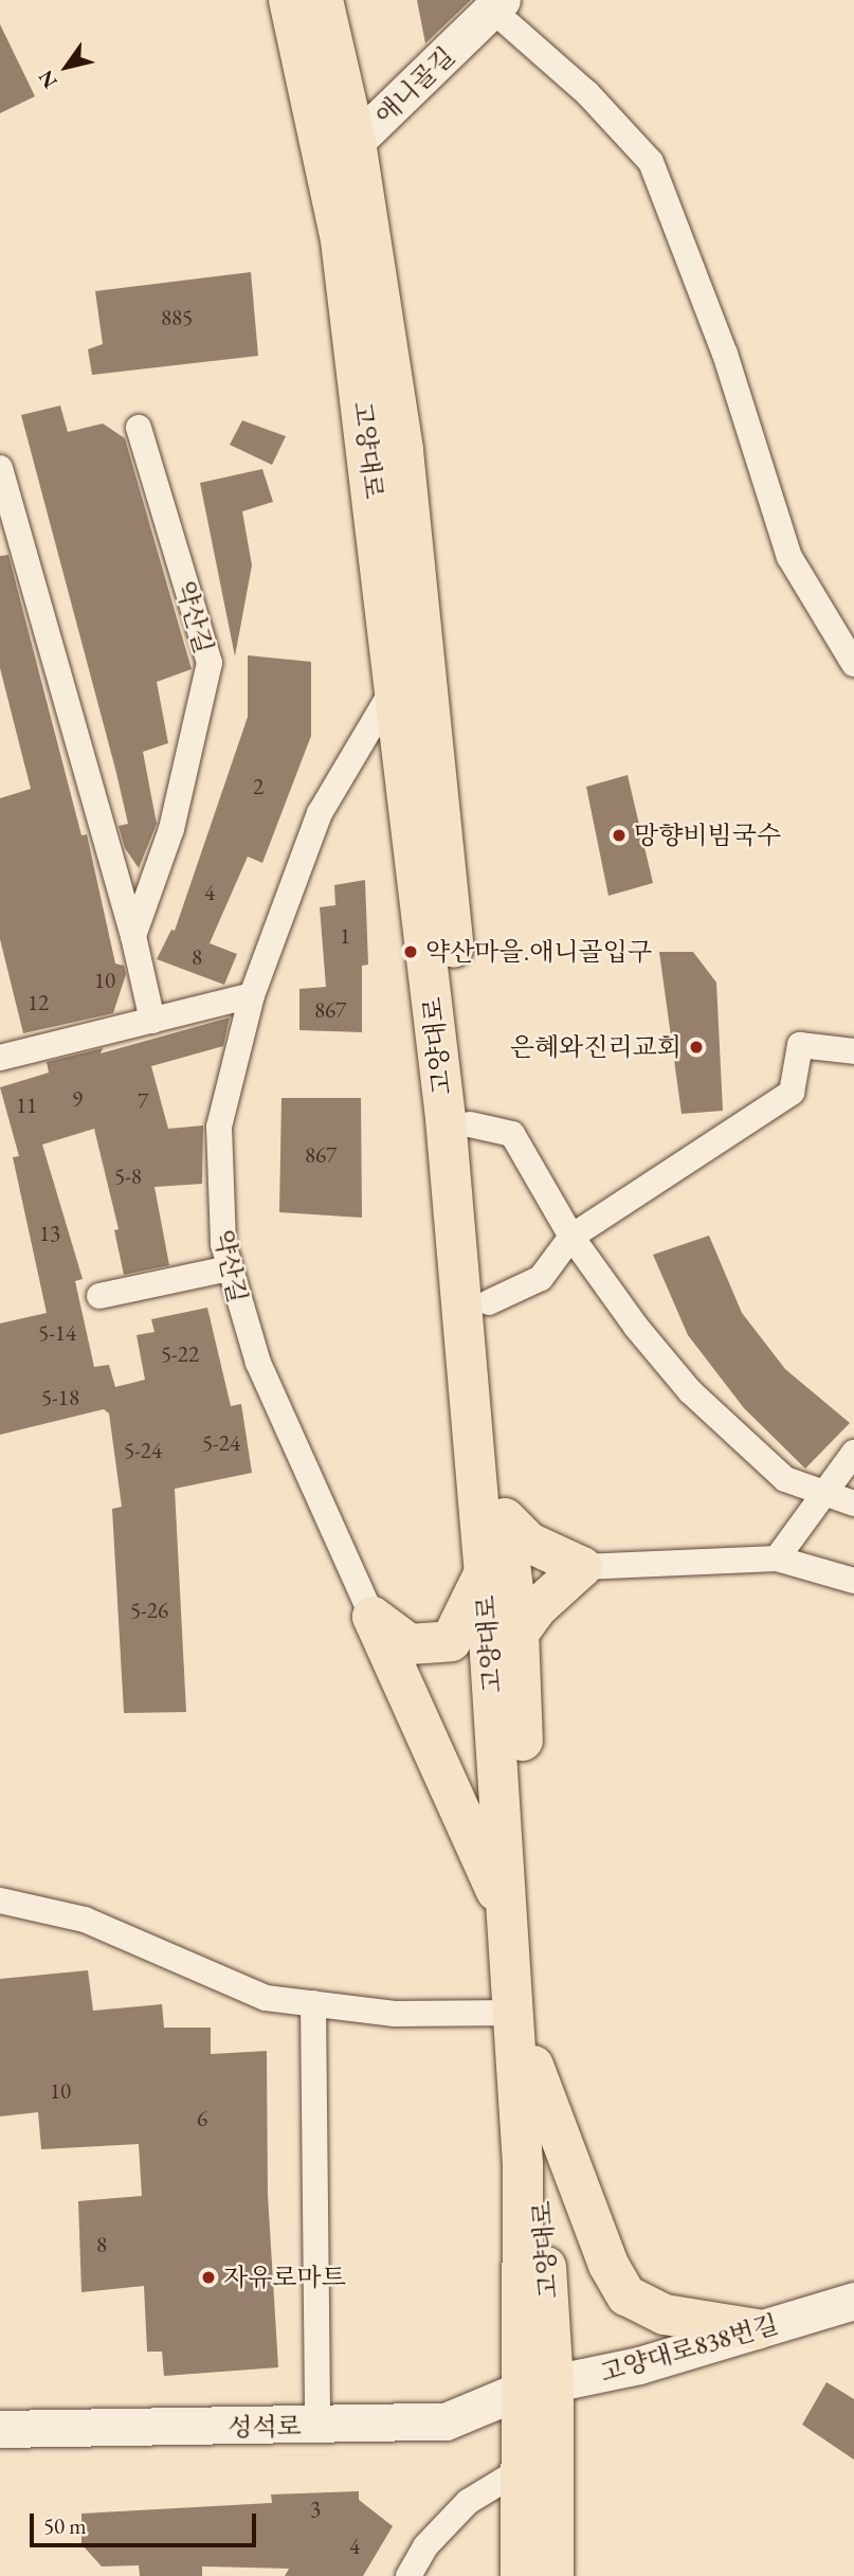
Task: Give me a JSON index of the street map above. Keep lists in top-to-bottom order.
{
  "streets": {
    "main road": ["고양대로"],
    "street": [
      "애니골길",
      "약산길",
      "고양대로838번길",
      "성석로"
    ]
  },
  "crossings": [
    ["애니골길", "고양대로"],
    ["고양대로", "약산길"],
    ["고양대로", "고양대로838번길"],
    ["고양대로", "성석로"],
    ["고양대로838번길", "성석로"]
  ],
  "places": [
    "망향비빔국수",
    "약산마을.애니골입구",
    "은혜와진리교회",
    "자유로마트"
  ],
  "house_numbers": [
    "885",
    "2",
    "4",
    "1",
    "8",
    "10",
    "12",
    "867",
    "9",
    "7",
    "11",
    "867",
    "5-8",
    "13",
    "5-14",
    "5-22",
    "5-18",
    "5-24",
    "5-24",
    "5-26",
    "10",
    "6",
    "8",
    "3",
    "4"
  ],
  "scale_bar": "50 m",
  "north": "bottom left"
}
